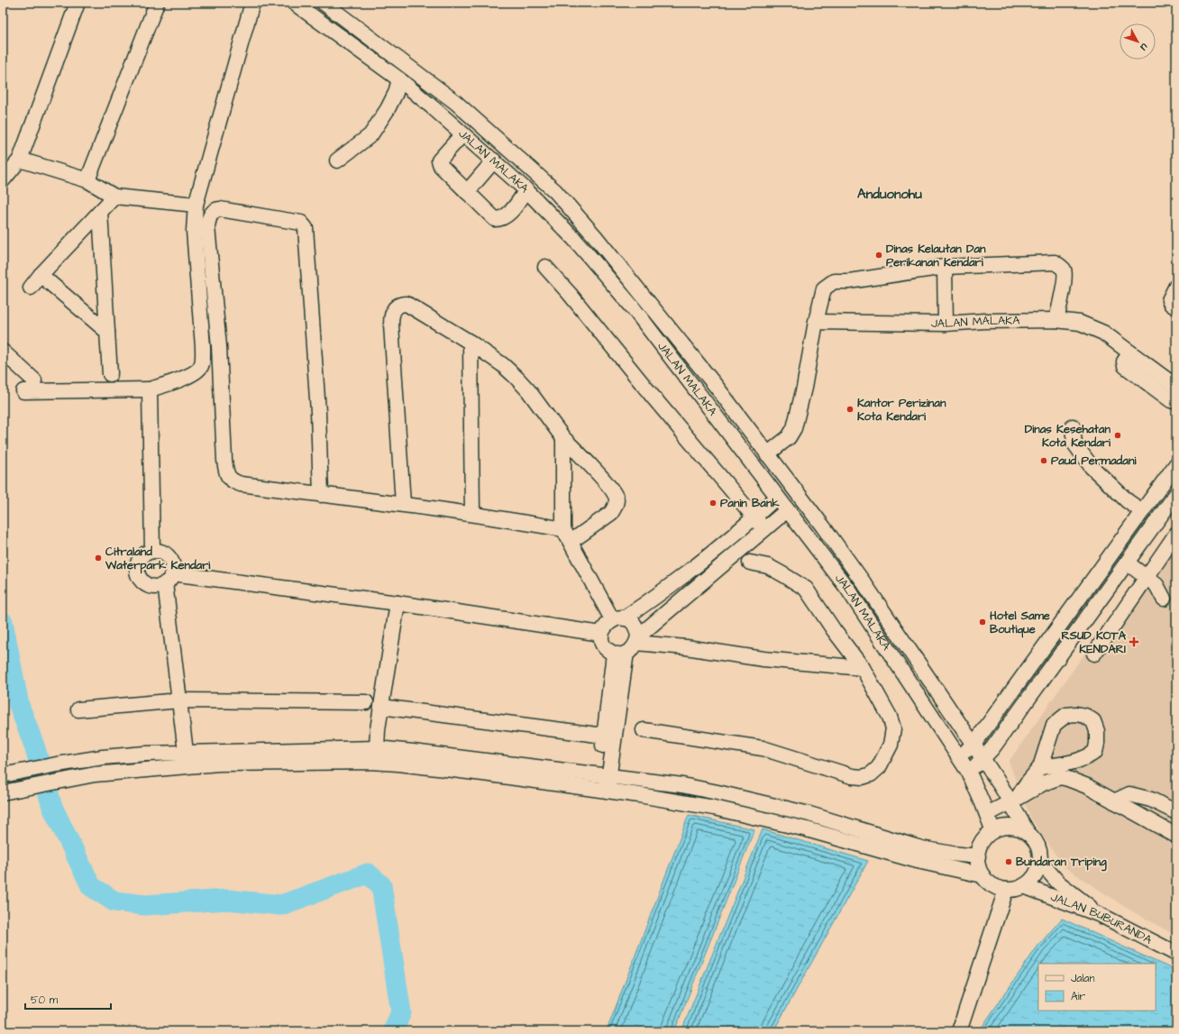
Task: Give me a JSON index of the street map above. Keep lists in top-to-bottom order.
{
  "streets": {
    "street": ["JALAN MALAKA", "JALAN BUBURANDA"]
  },
  "crossings": [
    ["JALAN MALAKA", "JALAN BUBURANDA"]
  ],
  "districts": ["Anduonohu"],
  "places": {
    "other": [
      "Dinas Kelautan Dan Perikanan Kendari",
      "Kantor Perizinan Kota Kendari",
      "Dinas Kesehatan Kota Kendari",
      "Paud Permadani",
      "Panin Bank",
      "Citraland Waterpark Kendari",
      "Hotel Same Boutique",
      "Bundaran Triping"
    ],
    "health": ["RSUD KOTA KENDARI"]
  },
  "legend": ["Jalan", "Air"],
  "scale_bar": "50 m",
  "north": "bottom right"
}
